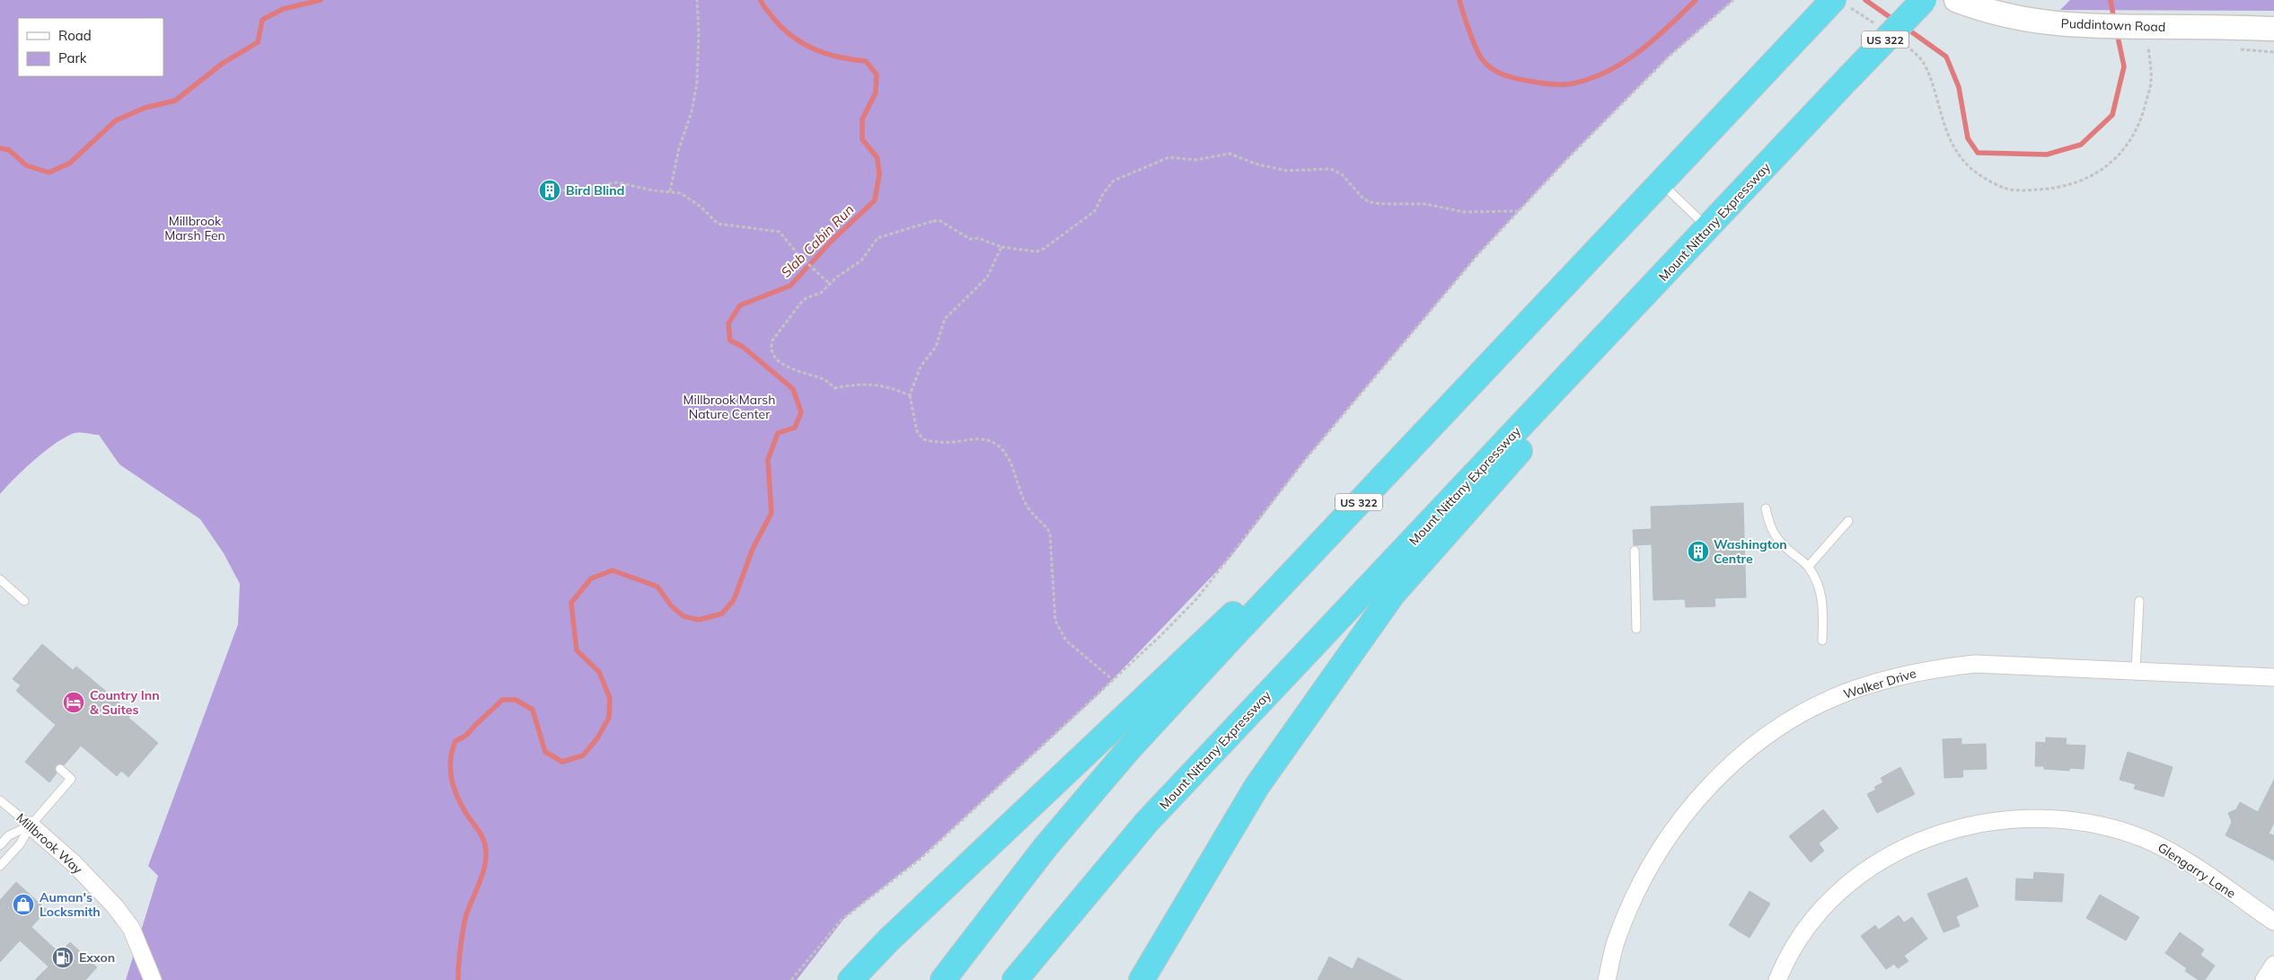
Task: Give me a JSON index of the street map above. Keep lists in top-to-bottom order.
{
  "streets": {
    "highway": ["US 322", "Mount Nittany Expressway"],
    "street": [
      "Puddintown Road",
      "Walker Drive",
      "Millbrook Way",
      "Glengarry Lane"
    ]
  },
  "water": ["Slab Cabin Run"],
  "parks": ["Millbrook Marsh Fen", "Millbrook Marsh Nature Center"],
  "places": {
    "building": ["Bird Blind", "Washington Centre"],
    "hotel": ["Country Inn & Suites"],
    "shop": ["Auman's Locksmith"],
    "fuel station": ["Exxon"]
  },
  "legend": ["Road", "Park"]
}
